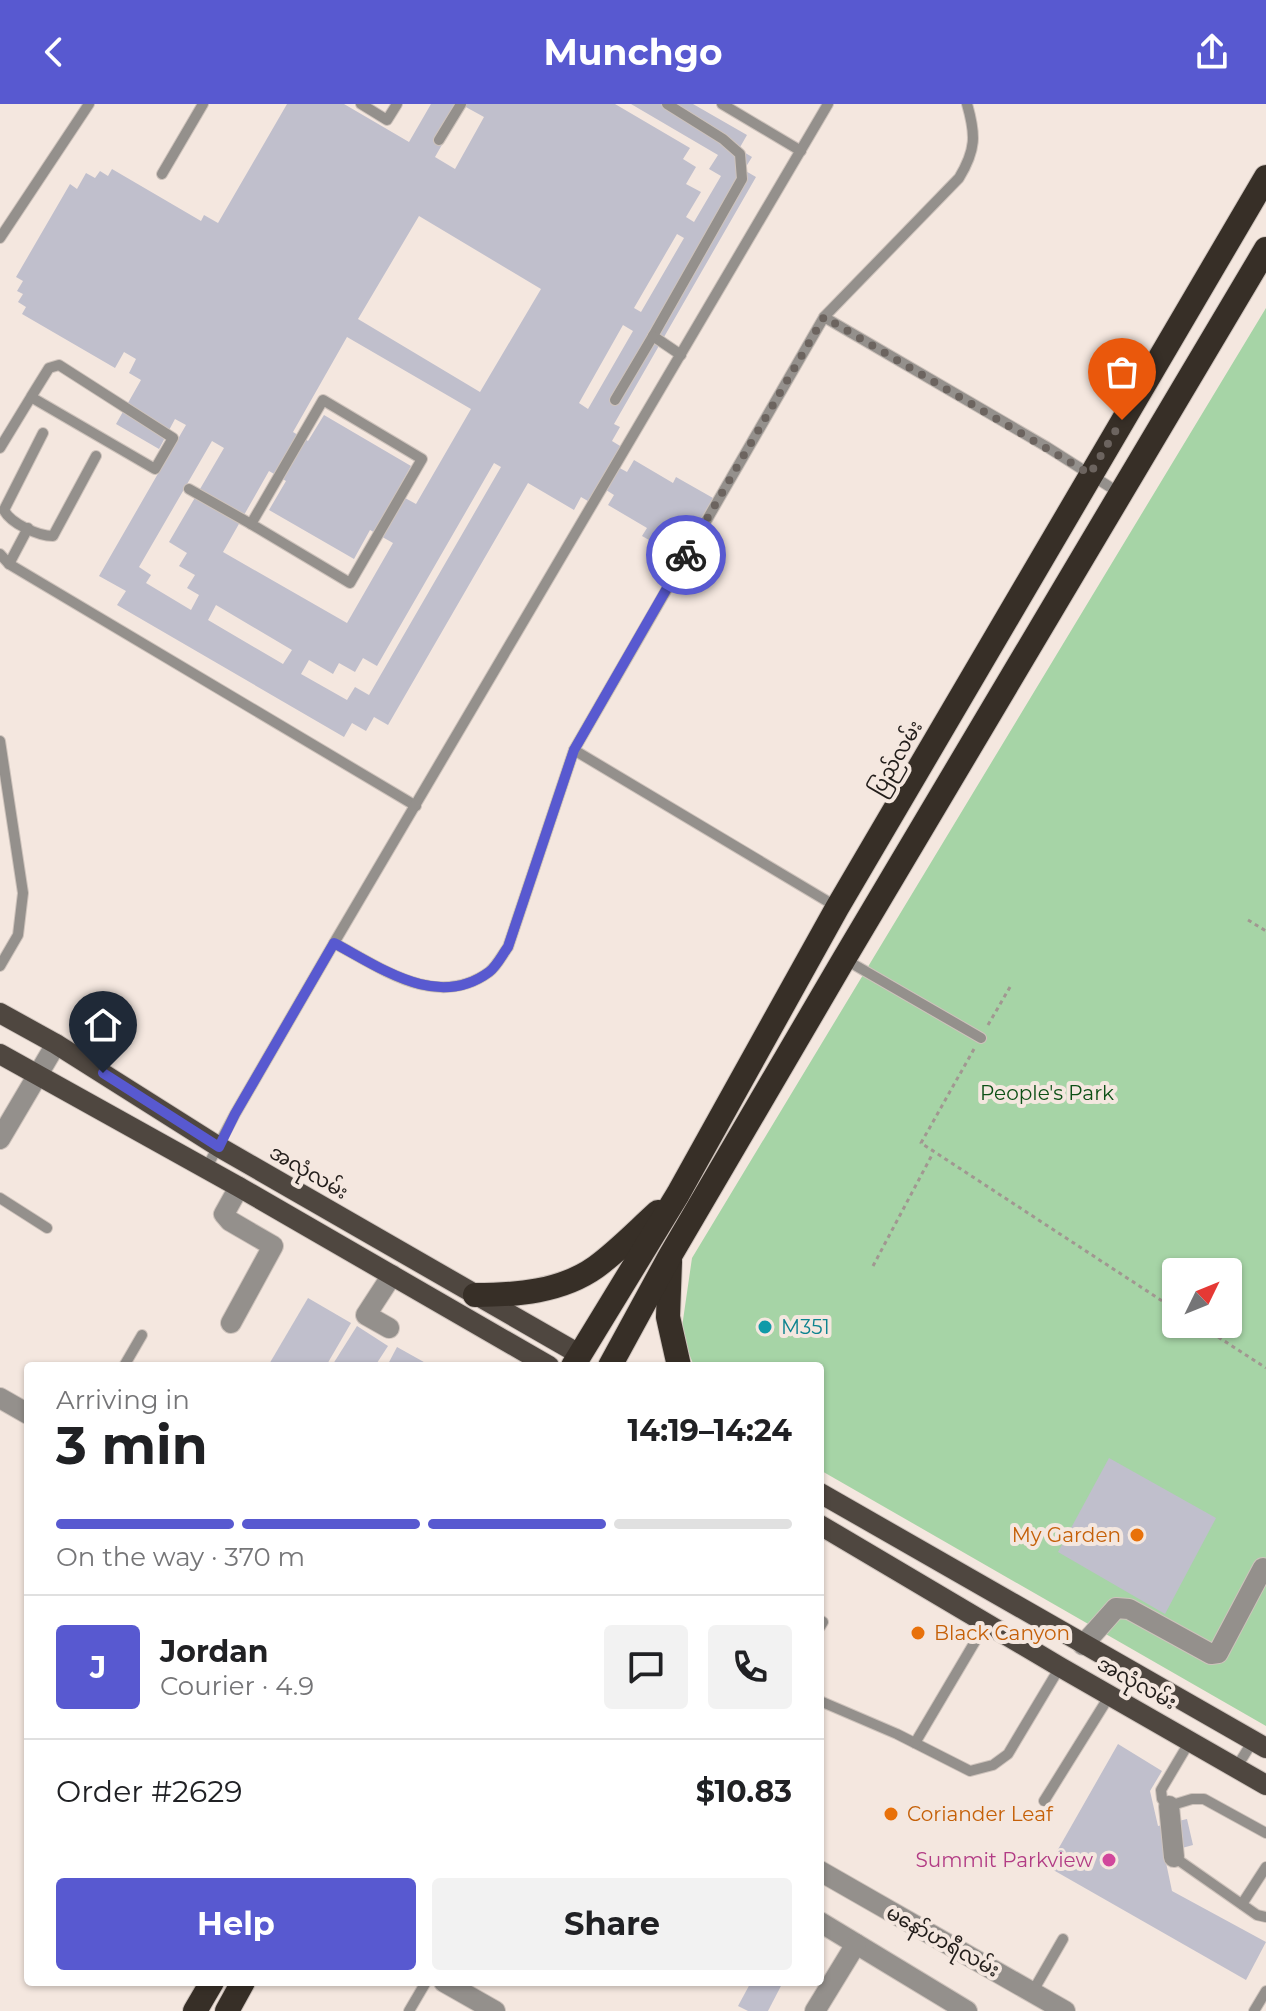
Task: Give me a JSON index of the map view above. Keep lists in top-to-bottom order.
{
  "streets": {
    "highway": ["ပြည်လမ်း"],
    "main road": ["အလုံလမ်း"],
    "street": ["မနော်ဟရီလမ်း"]
  },
  "crossings": [
    ["ပြည်လမ်း", "အလုံလမ်း"]
  ],
  "parks": ["People's Park"],
  "places": [
    "M351",
    "My Garden",
    "Black Canyon",
    "Coriander Leaf",
    "Summit Parkview"
  ],
  "north": "top right",
  "page": {
    "header": "Munchgo",
    "heading": ["3 min", "Arriving in", "14:19–14:24"],
    "panel": [
      "Jordan",
      "Courier · 4.9",
      "Order #2629",
      "$10.83"
    ],
    "bar": "On the way · 370 m",
    "round": "J",
    "buttons": ["Help", "Share"]
  }
}
